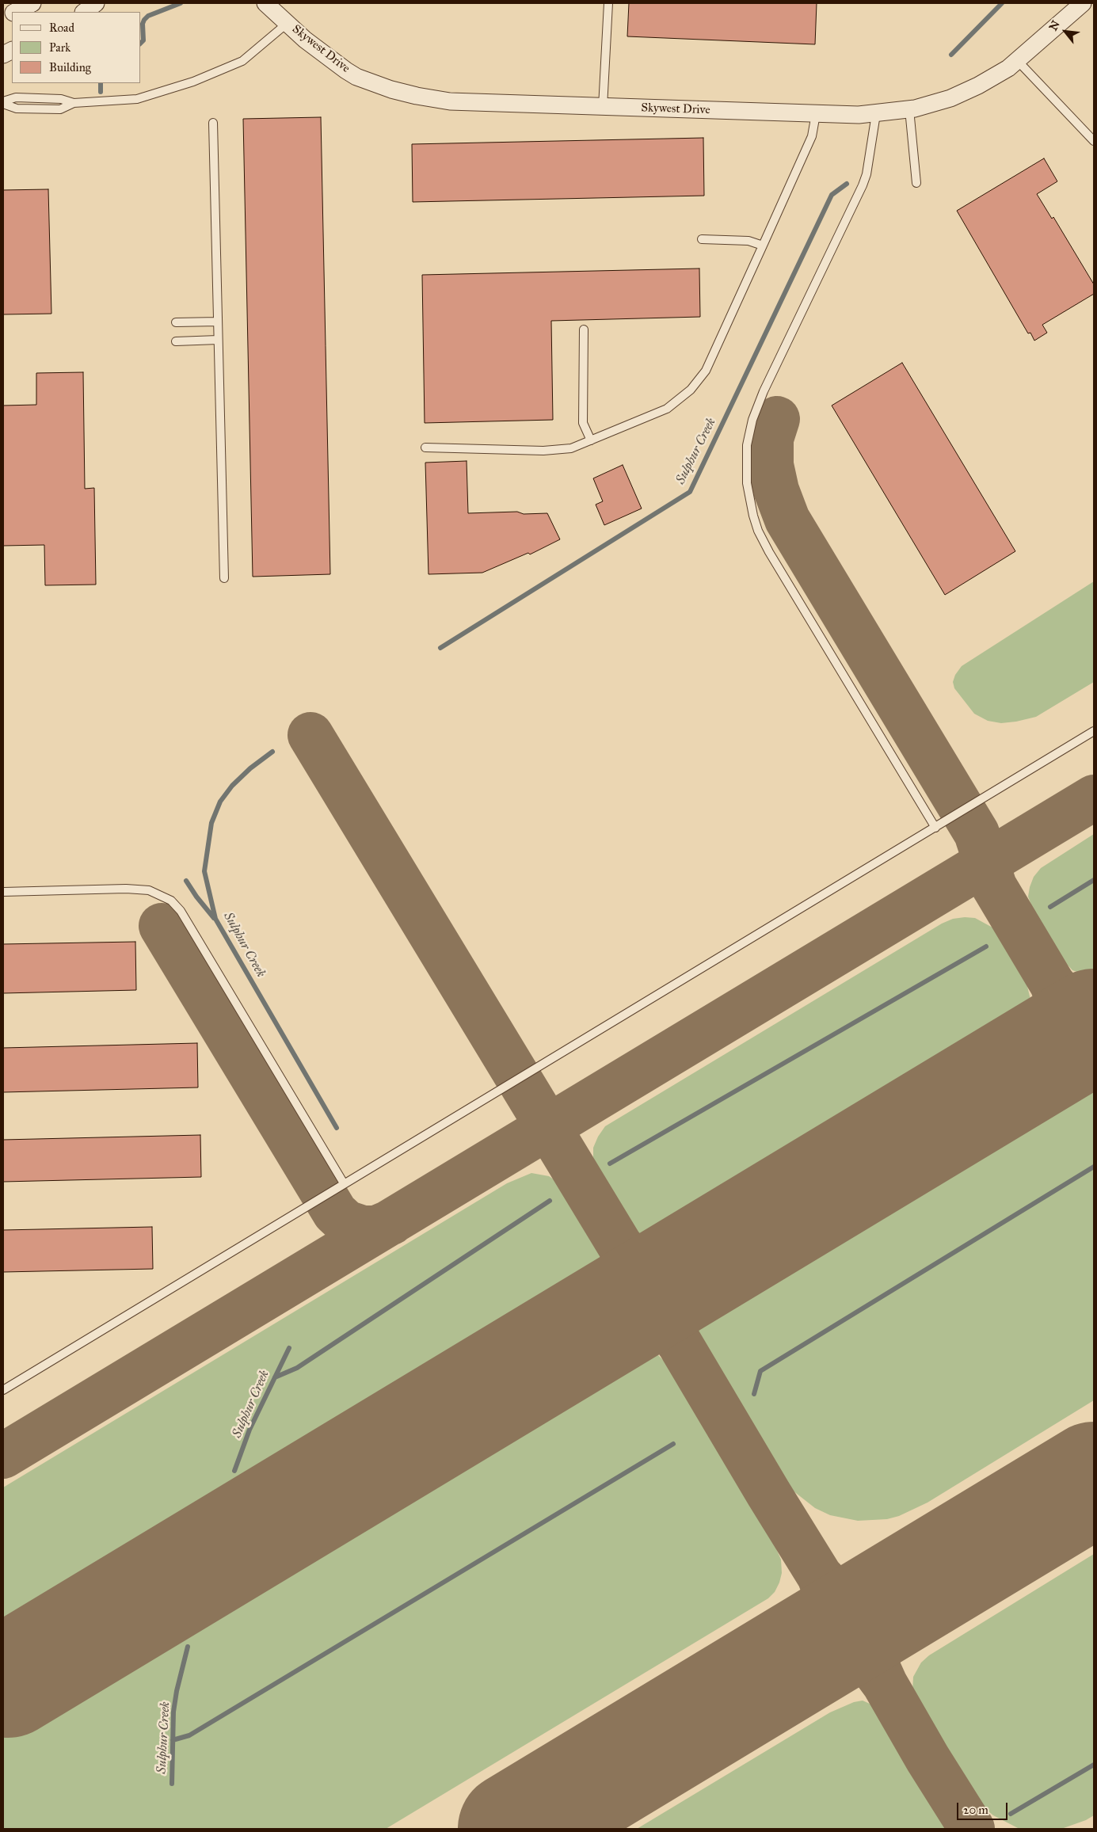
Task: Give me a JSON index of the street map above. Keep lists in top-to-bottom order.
{
  "streets": {
    "street": ["Skywest Drive"]
  },
  "water": ["Sulphur Creek"],
  "legend": ["Road", "Park", "Building"],
  "scale_bar": "20 m",
  "north": "top left"
}
